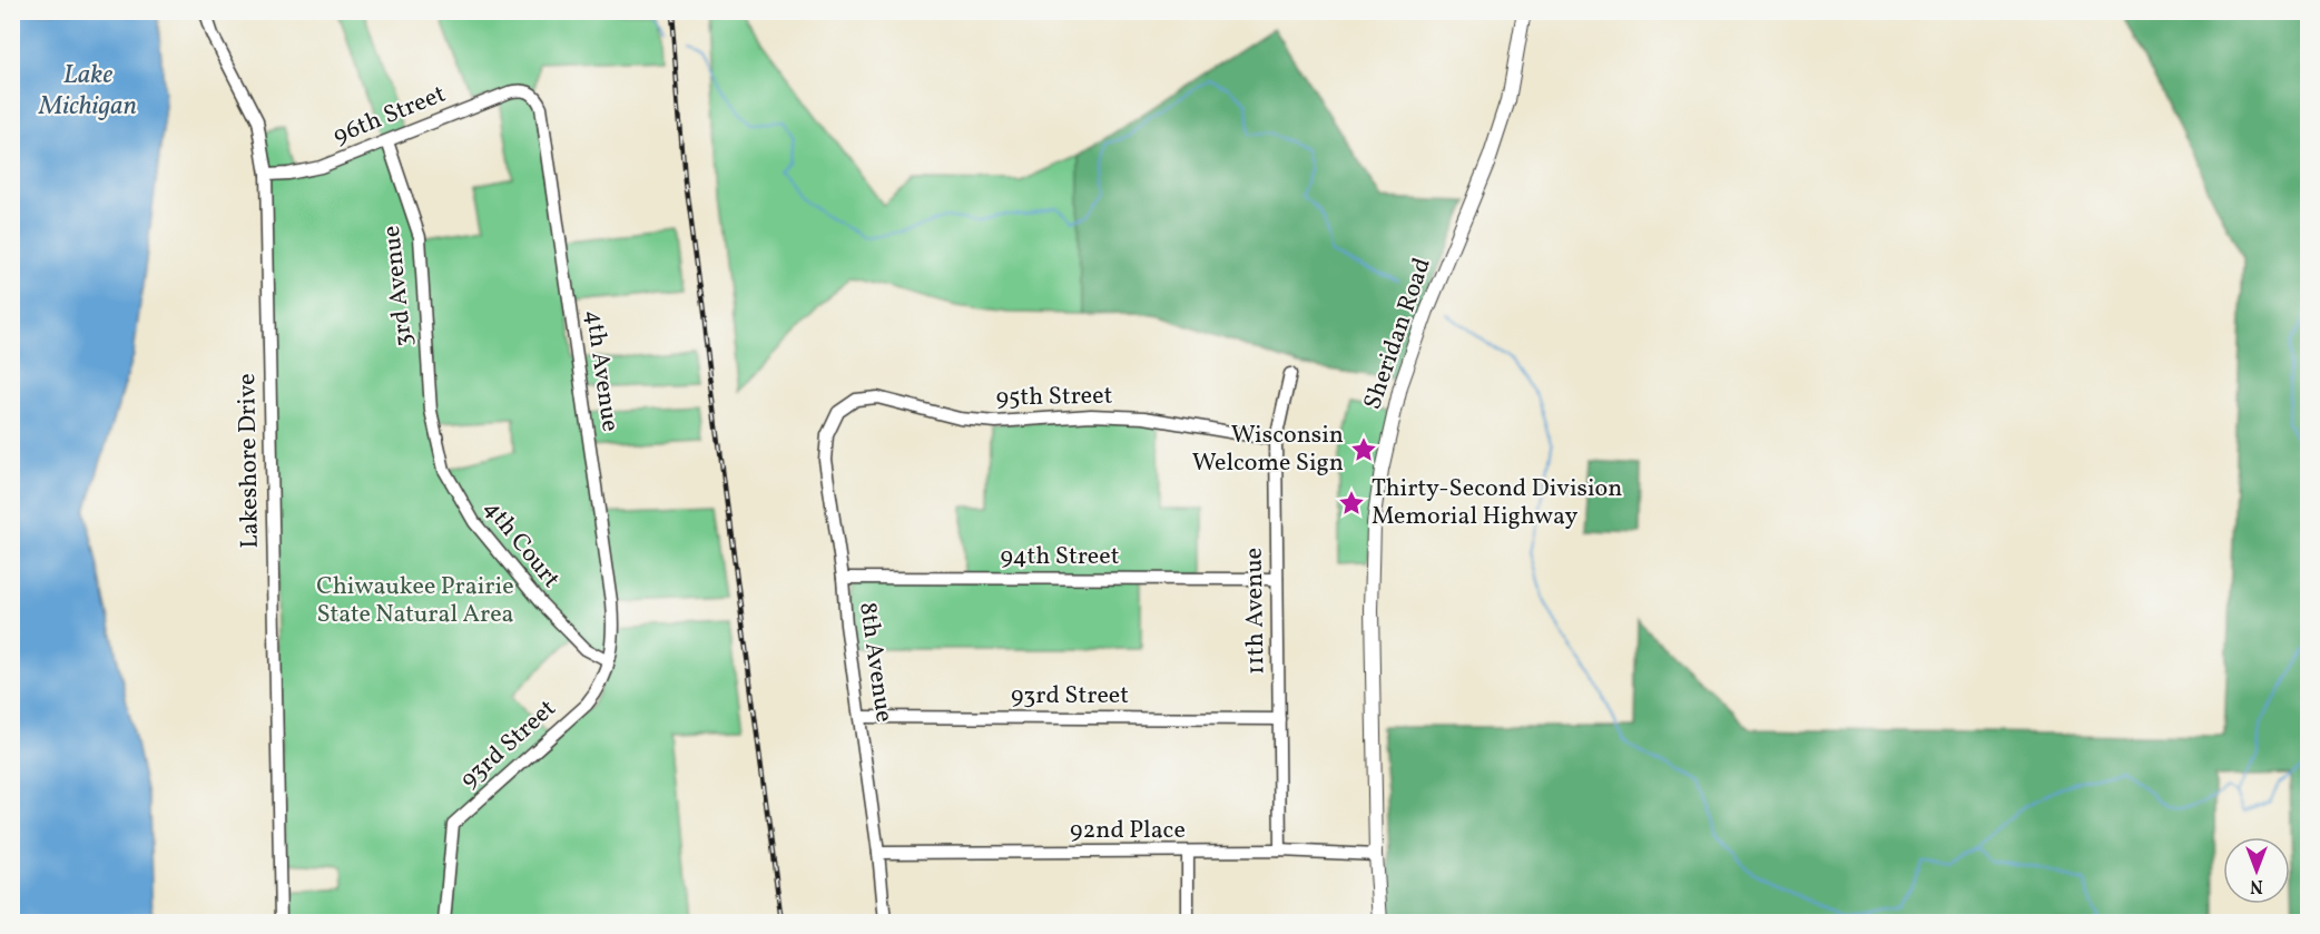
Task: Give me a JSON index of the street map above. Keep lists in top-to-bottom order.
{
  "streets": {
    "main road": ["Sheridan Road"],
    "street": [
      "96th Street",
      "3rd Avenue",
      "4th Avenue",
      "95th Street",
      "Lakeshore Drive",
      "4th Court",
      "94th Street",
      "11th Avenue",
      "8th Avenue",
      "93rd Street",
      "92nd Place"
    ]
  },
  "crossings": [
    ["96th Street", "3rd Avenue"],
    ["96th Street", "4th Avenue"],
    ["96th Street", "Lakeshore Drive"],
    ["3rd Avenue", "4th Court"],
    ["Sheridan Road", "92nd Place"],
    ["4th Avenue", "4th Court"],
    ["4th Avenue", "93rd Street"],
    ["95th Street", "11th Avenue"],
    ["95th Street", "8th Avenue"],
    ["4th Court", "93rd Street"],
    ["94th Street", "11th Avenue"],
    ["94th Street", "8th Avenue"],
    ["11th Avenue", "93rd Street"],
    ["11th Avenue", "92nd Place"],
    ["8th Avenue", "93rd Street"],
    ["8th Avenue", "92nd Place"]
  ],
  "water": ["Lake Michigan"],
  "parks": ["Chiwaukee Prairie State Natural Area"],
  "places": {
    "place": ["Wisconsin Welcome Sign", "Thirty-Second Division Memorial Highway"]
  },
  "north": "bottom"
}
